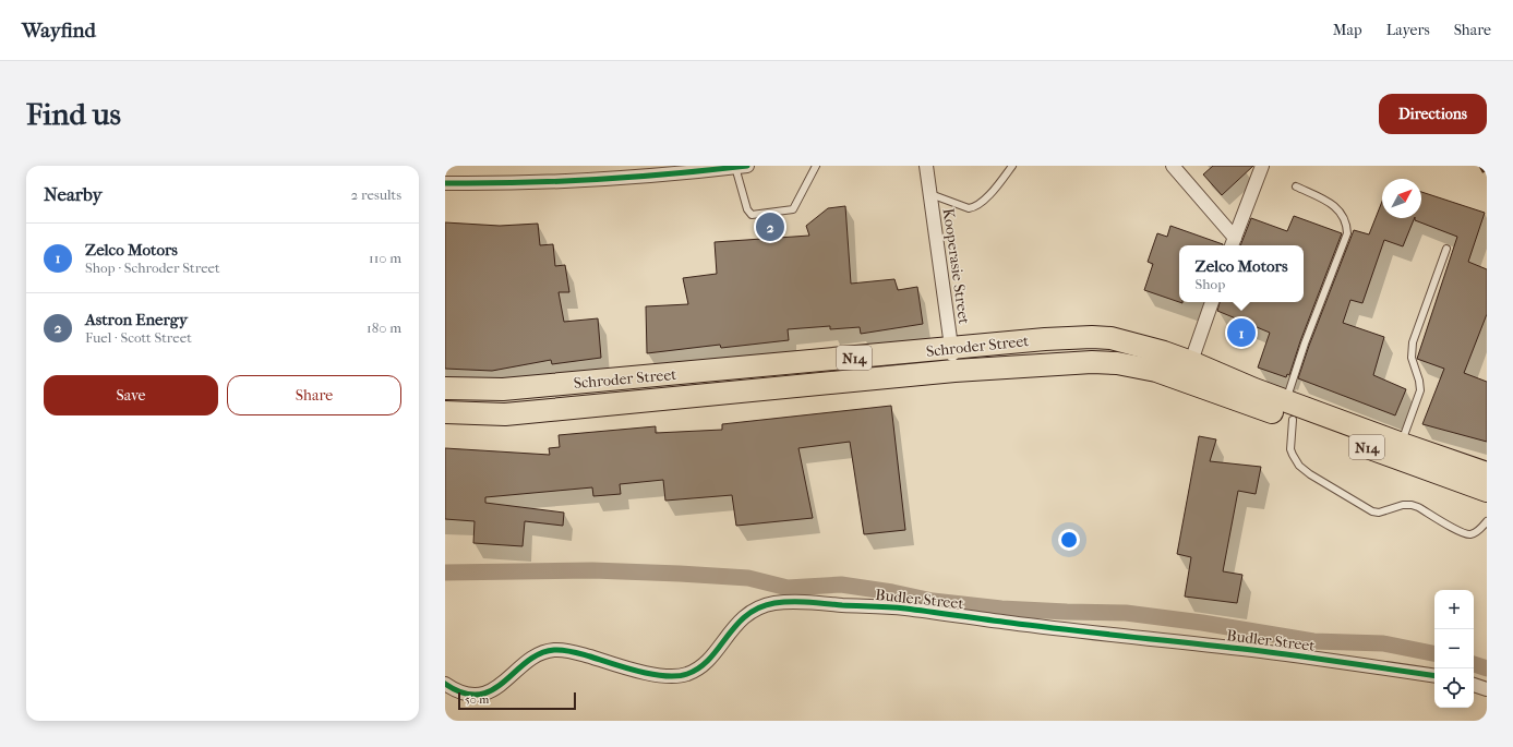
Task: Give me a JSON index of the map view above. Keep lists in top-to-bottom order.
{
  "streets": {
    "highway": ["Schroder Street", "N14"],
    "street": ["Kooperasie Street", "Budler Street"]
  },
  "crossings": [
    ["Kooperasie Street", "Schroder Street"]
  ],
  "scale_bar": "50 m",
  "north": "top right",
  "page": {
    "header": "Wayfind",
    "nav": ["Map", "Layers", "Share"],
    "buttons": [
      "Directions",
      ["Save", "Share"]
    ],
    "title": "Find us",
    "heading": ["Nearby", "2 results"],
    "pins": ["2", "1"],
    "list": [
      {
        "mark": "1",
        "name": "Zelco Motors",
        "note": "Shop · Schroder Street",
        "value": "110 m"
      },
      {
        "mark": "2",
        "name": "Astron Energy",
        "note": "Fuel · Scott Street",
        "value": "180 m"
      }
    ],
    "popup": ["Zelco Motors", "Shop"],
    "map_buttons": ["+", "−"],
    "scale": "50 m"
  }
}
